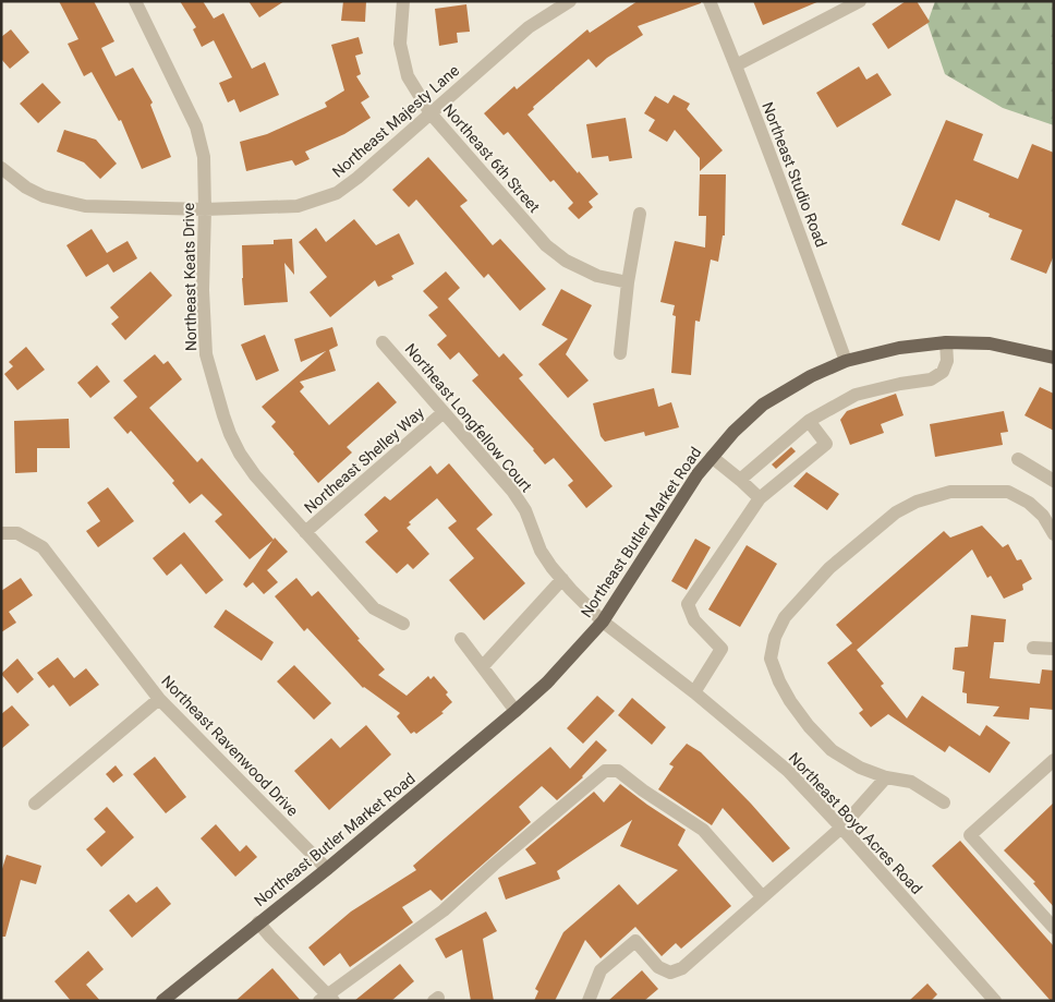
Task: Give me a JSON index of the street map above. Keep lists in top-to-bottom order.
{
  "streets": {
    "main road": ["Northeast Butler Market Road"],
    "street": [
      "Northeast Majesty Lane",
      "Northeast 6th Street",
      "Northeast Studio Road",
      "Northeast Keats Drive",
      "Northeast Longfellow Court",
      "Northeast Shelley Way",
      "Northeast Ravenwood Drive",
      "Northeast Boyd Acres Road"
    ]
  },
  "crossings": [
    ["Northeast Majesty Lane", "Northeast 6th Street"],
    ["Northeast Majesty Lane", "Northeast Keats Drive"],
    ["Northeast Studio Road", "Northeast Butler Market Road"],
    ["Northeast Keats Drive", "Northeast Shelley Way"],
    ["Northeast Longfellow Court", "Northeast Shelley Way"],
    ["Northeast Longfellow Court", "Northeast Butler Market Road"],
    ["Northeast Longfellow Court", "Northeast Boyd Acres Road"],
    ["Northeast Butler Market Road", "Northeast Ravenwood Drive"],
    ["Northeast Butler Market Road", "Northeast Boyd Acres Road"]
  ]
}
